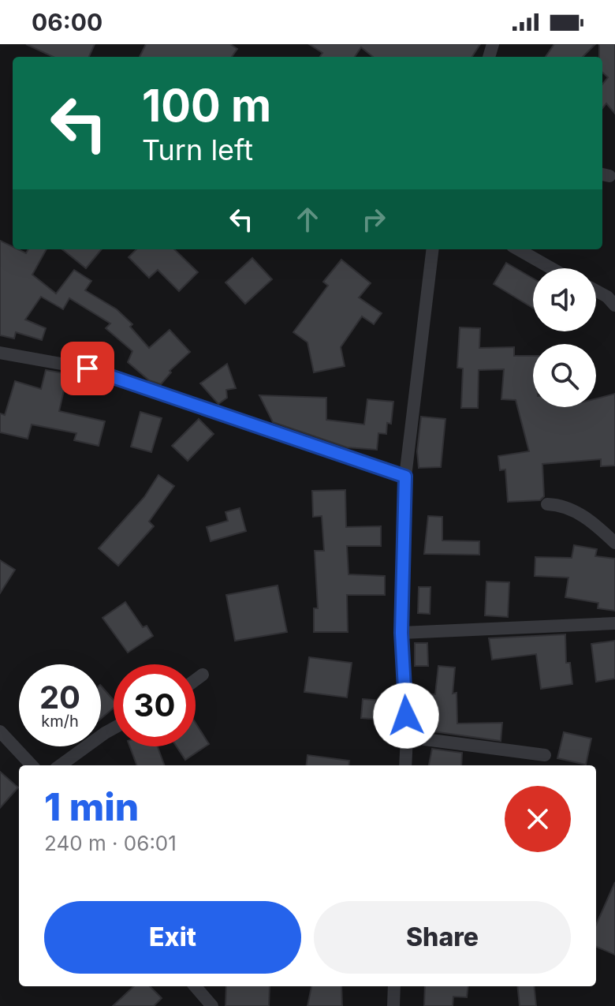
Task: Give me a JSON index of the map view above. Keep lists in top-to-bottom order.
{
  "page": {
    "status": "06:00",
    "turn": ["100 m", "Turn left"],
    "speed": "20 km/h",
    "limit": "30",
    "heading": ["1 min", "240 m · 06:01"],
    "buttons": ["Exit", "Share"]
  }
}
